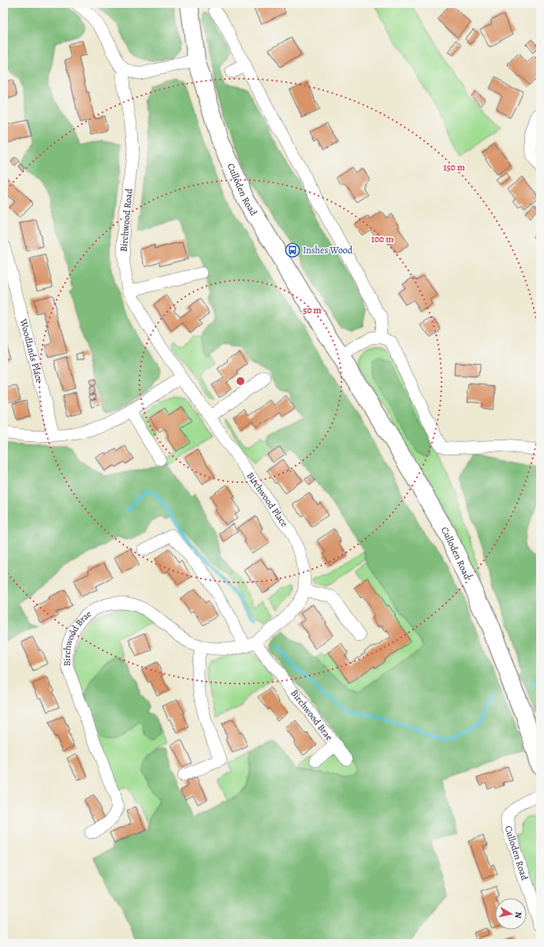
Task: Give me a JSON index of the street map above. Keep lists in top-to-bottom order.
{
  "streets": {
    "main road": ["Culloden Road"],
    "street": [
      "Birchwood Road",
      "Woodlands Place",
      "Birchwood Place",
      "Birchwood Brae"
    ]
  },
  "crossings": [
    ["Birchwood Road", "Birchwood Place"],
    ["Birchwood Place", "Birchwood Brae"]
  ],
  "places": {
    "bus stop": ["Inshes Wood"]
  },
  "north": "right",
  "rings": ["150 m", "100 m", "50 m"]
}
